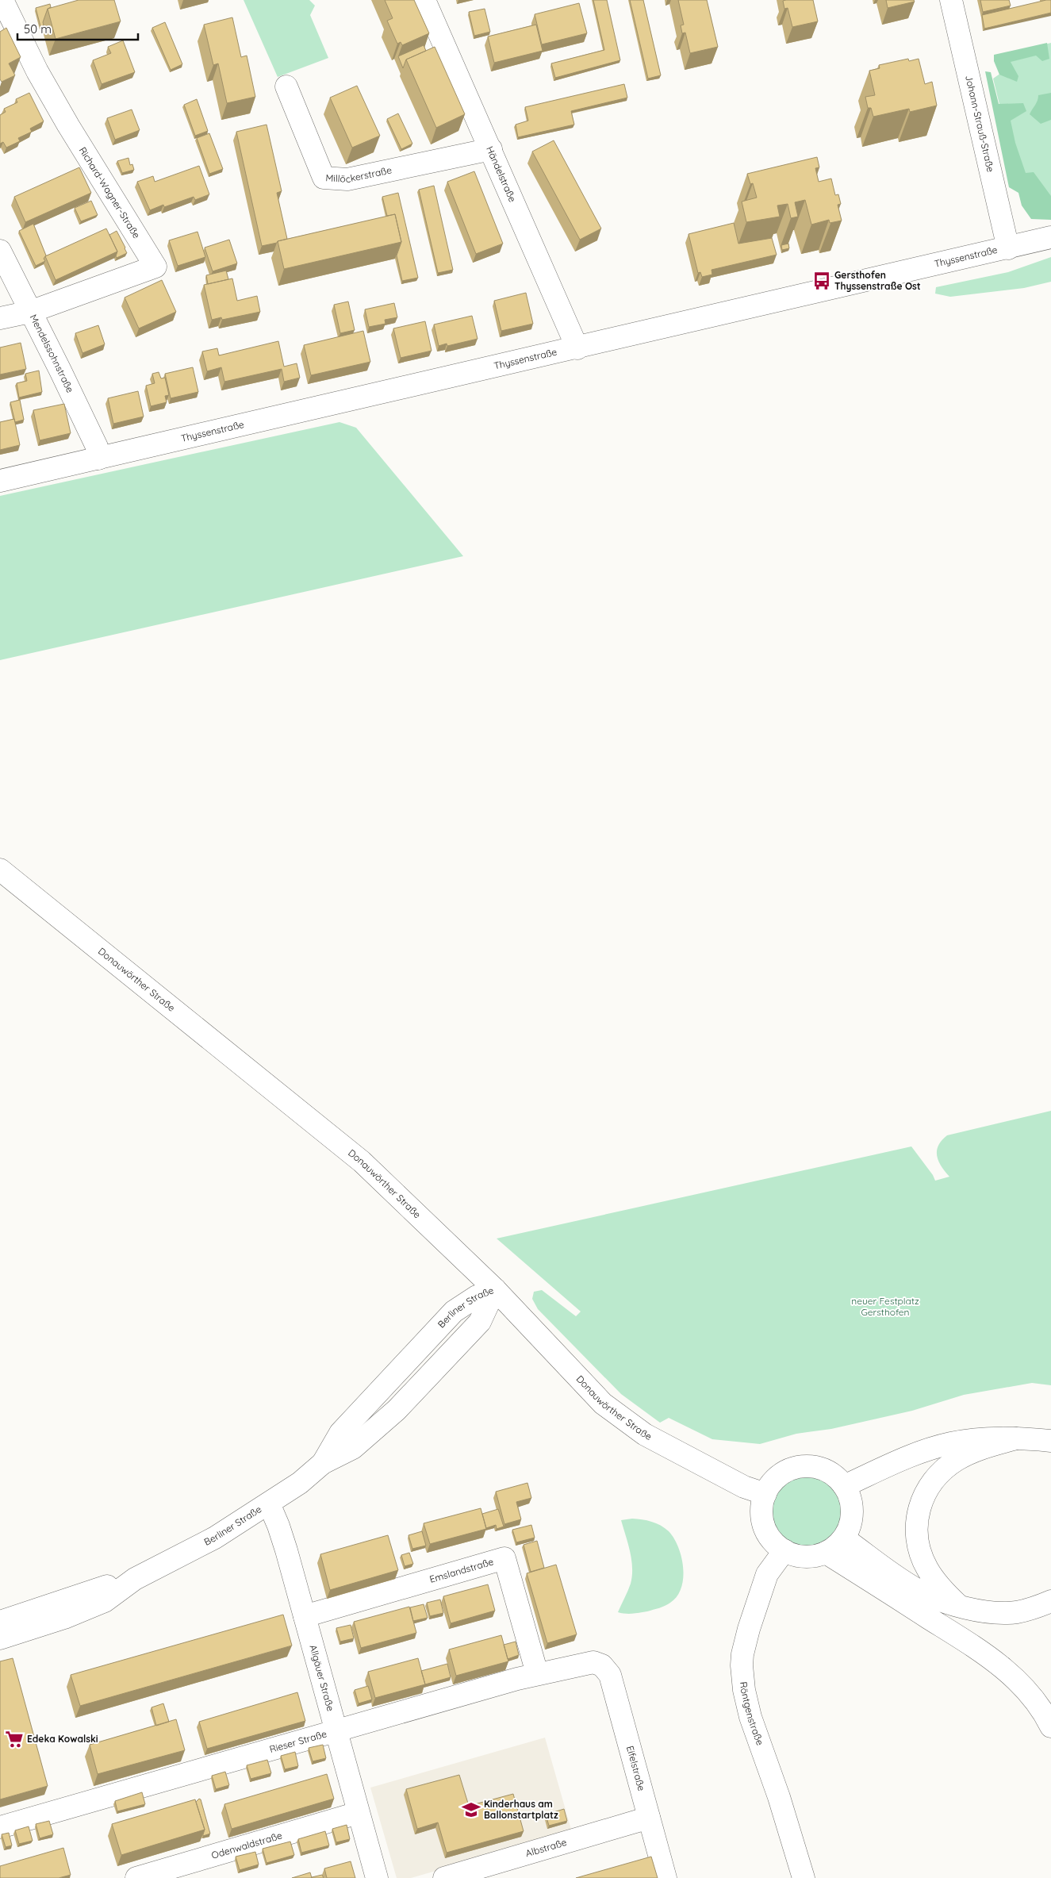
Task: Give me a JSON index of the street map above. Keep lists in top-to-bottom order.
{
  "streets": {
    "main road": [
      "Johann-Strauß-Straße",
      "Millöckerstraße",
      "Händelstraße",
      "Richard-Wagner-Straße",
      "Thyssenstraße",
      "Mendelssohnstraße",
      "Donauwörther Straße",
      "Berliner Straße",
      "Emslandstraße",
      "Allgäuer Straße",
      "Röntgenstraße",
      "Rieser Straße",
      "Eifelstraße",
      "Odenwaldstraße",
      "Albstraße"
    ]
  },
  "crossings": [
    ["Johann-Strauß-Straße", "Thyssenstraße"],
    ["Millöckerstraße", "Händelstraße"],
    ["Händelstraße", "Thyssenstraße"],
    ["Richard-Wagner-Straße", "Mendelssohnstraße"],
    ["Thyssenstraße", "Mendelssohnstraße"],
    ["Donauwörther Straße", "Berliner Straße"],
    ["Donauwörther Straße", "Röntgenstraße"],
    ["Berliner Straße", "Allgäuer Straße"],
    ["Emslandstraße", "Allgäuer Straße"],
    ["Emslandstraße", "Rieser Straße"],
    ["Allgäuer Straße", "Rieser Straße"],
    ["Allgäuer Straße", "Odenwaldstraße"],
    ["Rieser Straße", "Eifelstraße"],
    ["Eifelstraße", "Albstraße"]
  ],
  "parks": ["neuer Festplatz Gersthofen"],
  "places": {
    "bus stop": ["Gersthofen Thyssenstraße Ost"],
    "supermarket": ["Edeka Kowalski"],
    "school or university": ["Kinderhaus am Ballonstartplatz"]
  },
  "scale_bar": "50 m"
}
